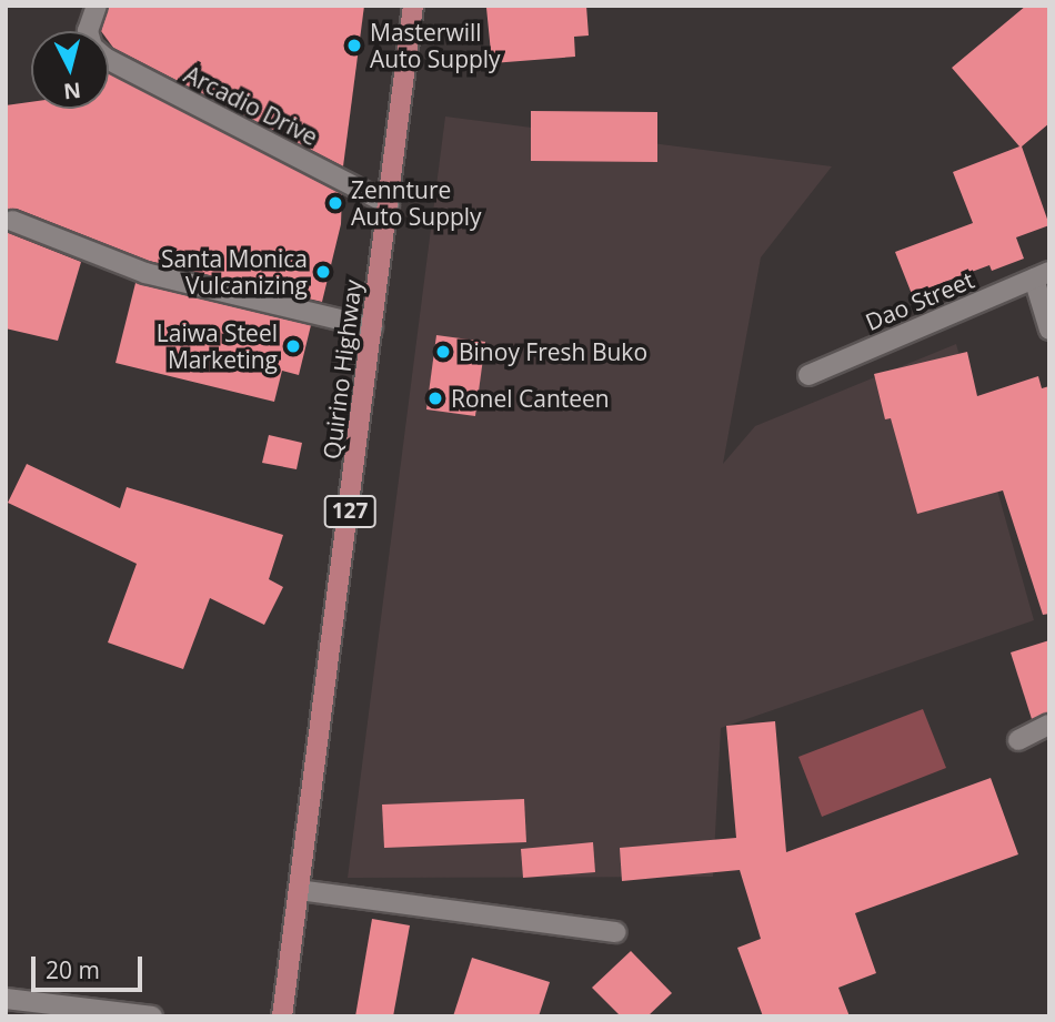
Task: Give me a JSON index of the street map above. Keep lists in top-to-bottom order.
{
  "streets": {
    "main road": ["Quirino Highway", "127"],
    "street": ["Arcadio Drive", "Dao Street"]
  },
  "crossings": [
    ["Arcadio Drive", "Quirino Highway"]
  ],
  "places": [
    "Masterwill Auto Supply",
    "Zennture Auto Supply",
    "Santa Monica Vulcanizing",
    "Laiwa Steel Marketing",
    "Binoy Fresh Buko",
    "Ronel Canteen"
  ],
  "scale_bar": "20 m",
  "north": "bottom"
}
